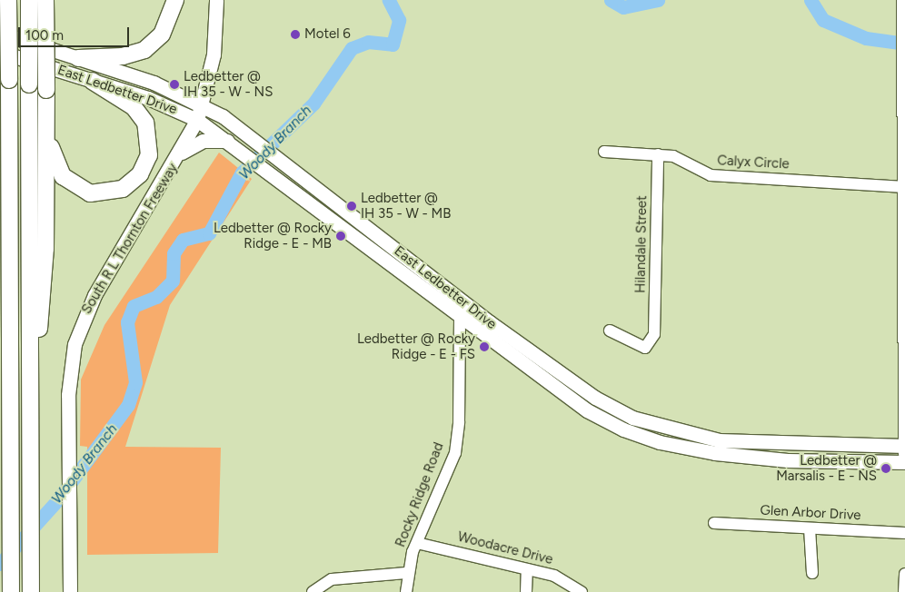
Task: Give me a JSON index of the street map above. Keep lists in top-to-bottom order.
{
  "streets": {
    "main road": ["East Ledbetter Drive", "South R L Thornton Freeway"],
    "street": [
      "Calyx Circle",
      "Hilandale Street",
      "Rocky Ridge Road",
      "Glen Arbor Drive",
      "Woodacre Drive"
    ]
  },
  "crossings": [
    ["East Ledbetter Drive", "South R L Thornton Freeway"],
    ["East Ledbetter Drive", "Rocky Ridge Road"],
    ["Calyx Circle", "Hilandale Street"],
    ["Rocky Ridge Road", "Woodacre Drive"]
  ],
  "water": ["Woody Branch"],
  "places": [
    "Motel 6",
    "Ledbetter @ IH 35 - W - NS",
    "Ledbetter @ IH 35 - W - MB",
    "Ledbetter @ Rocky Ridge - E - MB",
    "Ledbetter @ Rocky Ridge - E - FS",
    "Ledbetter @ Marsalis - E - NS"
  ],
  "scale_bar": "100 m"
}
